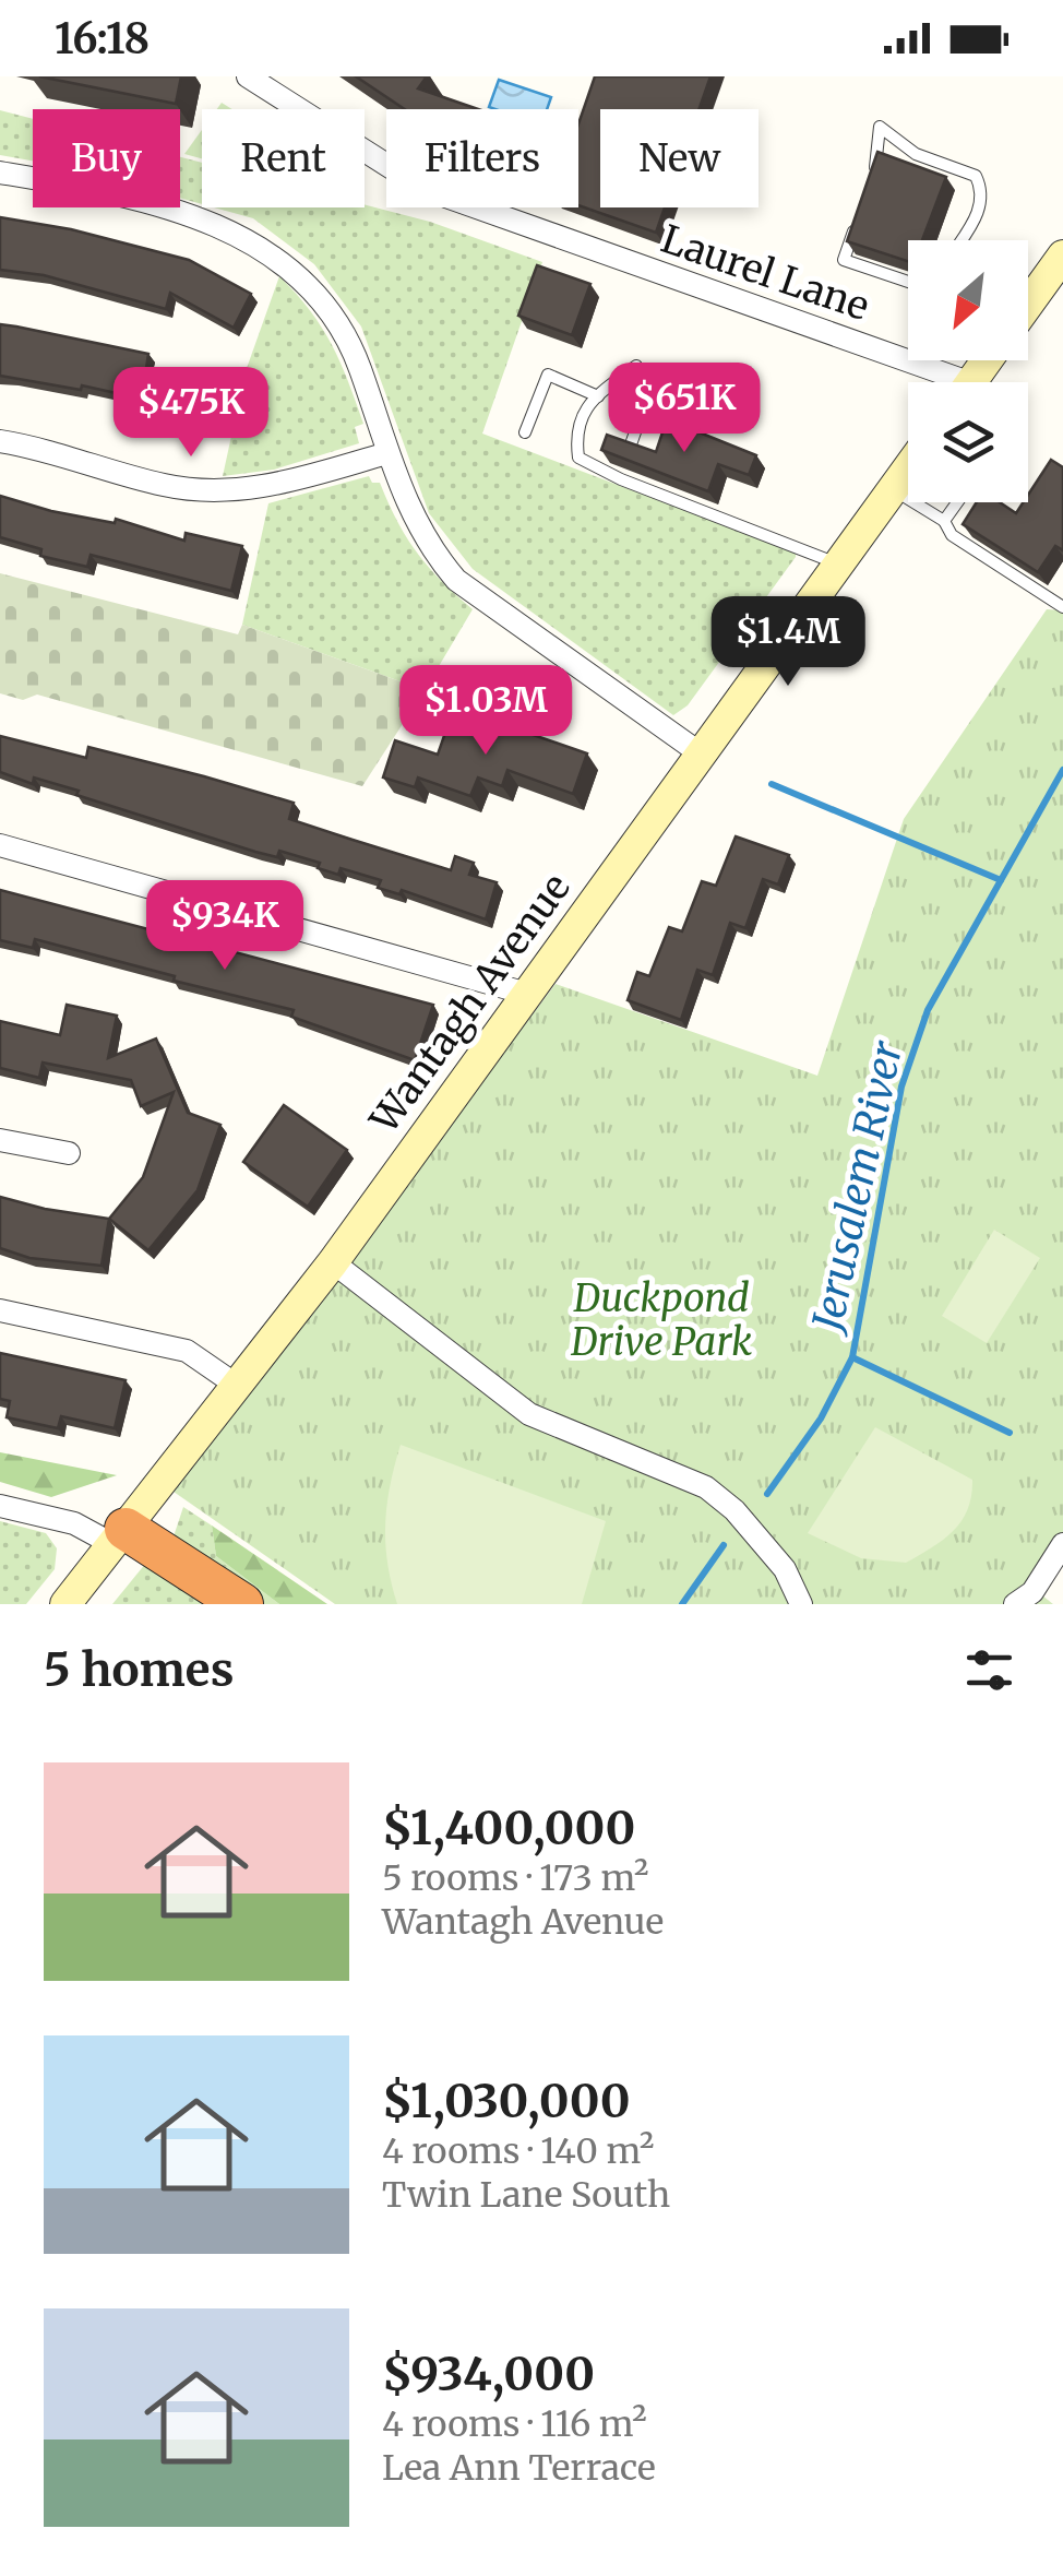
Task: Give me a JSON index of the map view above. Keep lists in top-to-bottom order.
{
  "streets": {
    "main road": ["Wantagh Avenue"],
    "street": ["Laurel Lane"]
  },
  "water": ["Jerusalem River"],
  "parks": ["Duckpond Drive Park"],
  "north": "bottom left",
  "page": {
    "status": "16:18",
    "chip": [
      "Buy",
      "Rent",
      "Filters",
      "New"
    ],
    "price": [
      "$651K",
      "$475K",
      "$1.4M",
      "$1.03M",
      "$934K"
    ],
    "heading": "5 homes",
    "list": [
      {
        "name": "$1,400,000",
        "note": "5 rooms · 173 m² · Wantagh Avenue"
      },
      {
        "name": "$1,030,000",
        "note": "4 rooms · 140 m² · Twin Lane South"
      },
      {
        "name": "$934,000",
        "note": "4 rooms · 116 m² · Lea Ann Terrace"
      }
    ]
  }
}
